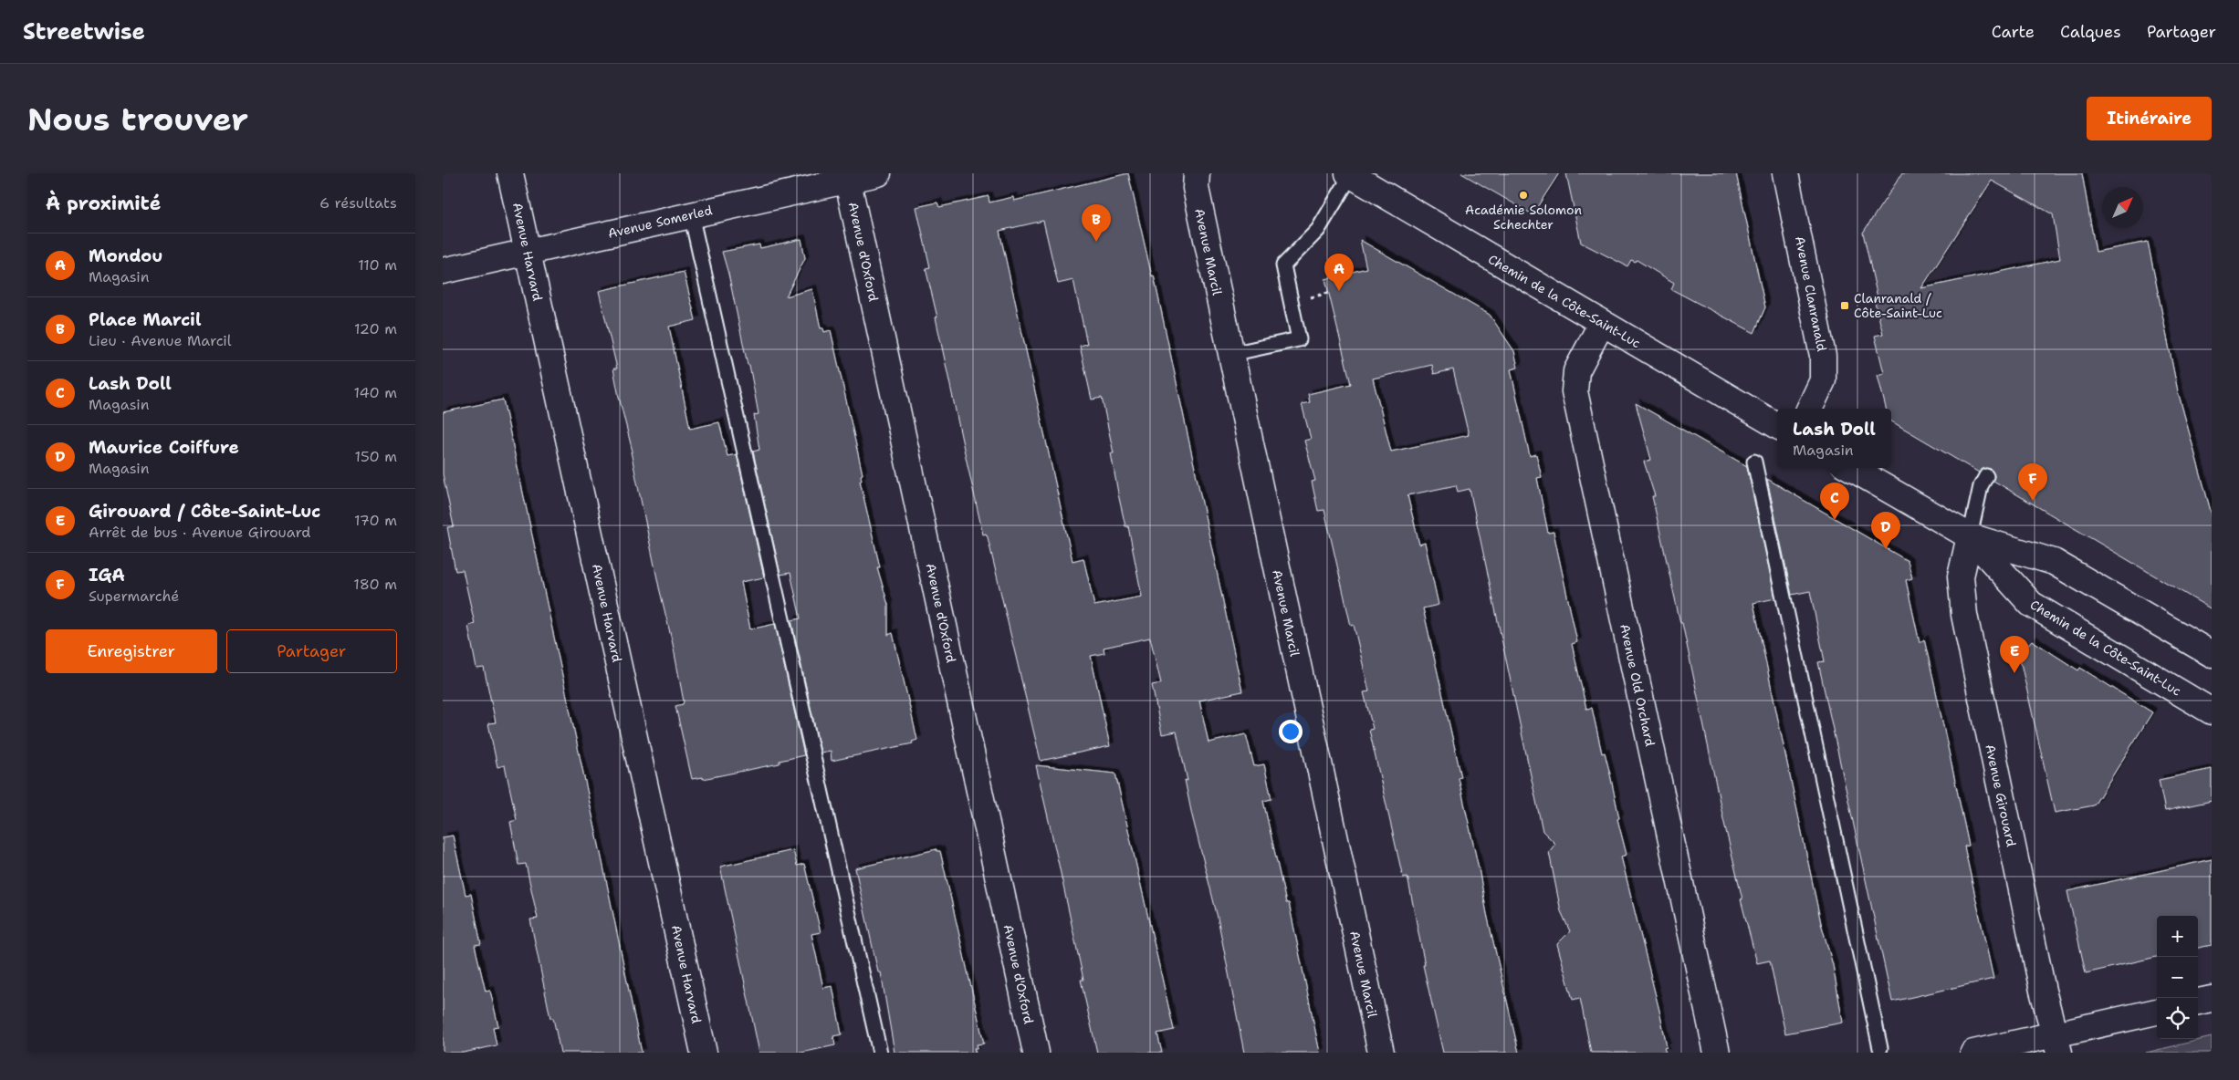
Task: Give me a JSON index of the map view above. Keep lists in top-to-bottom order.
{
  "streets": {
    "street": [
      "Avenue Somerled",
      "Avenue Harvard",
      "Avenue d'Oxford",
      "Avenue Marcil",
      "Avenue Clanranald",
      "Chemin de la Côte-Saint-Luc",
      "Avenue Old Orchard",
      "Avenue Girouard"
    ]
  },
  "crossings": [
    ["Avenue Somerled", "Avenue Harvard"],
    ["Avenue Somerled", "Avenue d'Oxford"],
    ["Chemin de la Côte-Saint-Luc", "Avenue Old Orchard"],
    ["Chemin de la Côte-Saint-Luc", "Avenue Girouard"]
  ],
  "places": {
    "other": ["Académie Solomon Schechter"],
    "transit": ["Clanranald / Côte-Saint-Luc"]
  },
  "north": "top right",
  "page": {
    "header": "Streetwise",
    "nav": ["Carte", "Calques", "Partager"],
    "buttons": [
      "Itinéraire",
      ["Enregistrer", "Partager"]
    ],
    "title": "Nous trouver",
    "heading": ["À proximité", "6 résultats"],
    "pins": [
      "B",
      "A",
      "F",
      "C",
      "D",
      "E"
    ],
    "list": [
      {
        "mark": "A",
        "name": "Mondou",
        "note": "Magasin",
        "value": "110 m"
      },
      {
        "mark": "B",
        "name": "Place Marcil",
        "note": "Lieu · Avenue Marcil",
        "value": "120 m"
      },
      {
        "mark": "C",
        "name": "Lash Doll",
        "note": "Magasin",
        "value": "140 m"
      },
      {
        "mark": "D",
        "name": "Maurice Coiffure",
        "note": "Magasin",
        "value": "150 m"
      },
      {
        "mark": "E",
        "name": "Girouard / Côte-Saint-Luc",
        "note": "Arrêt de bus · Avenue Girouard",
        "value": "170 m"
      },
      {
        "mark": "F",
        "name": "IGA",
        "note": "Supermarché",
        "value": "180 m"
      }
    ],
    "popup": ["Lash Doll", "Magasin"],
    "map_buttons": ["+", "−"]
  }
}
